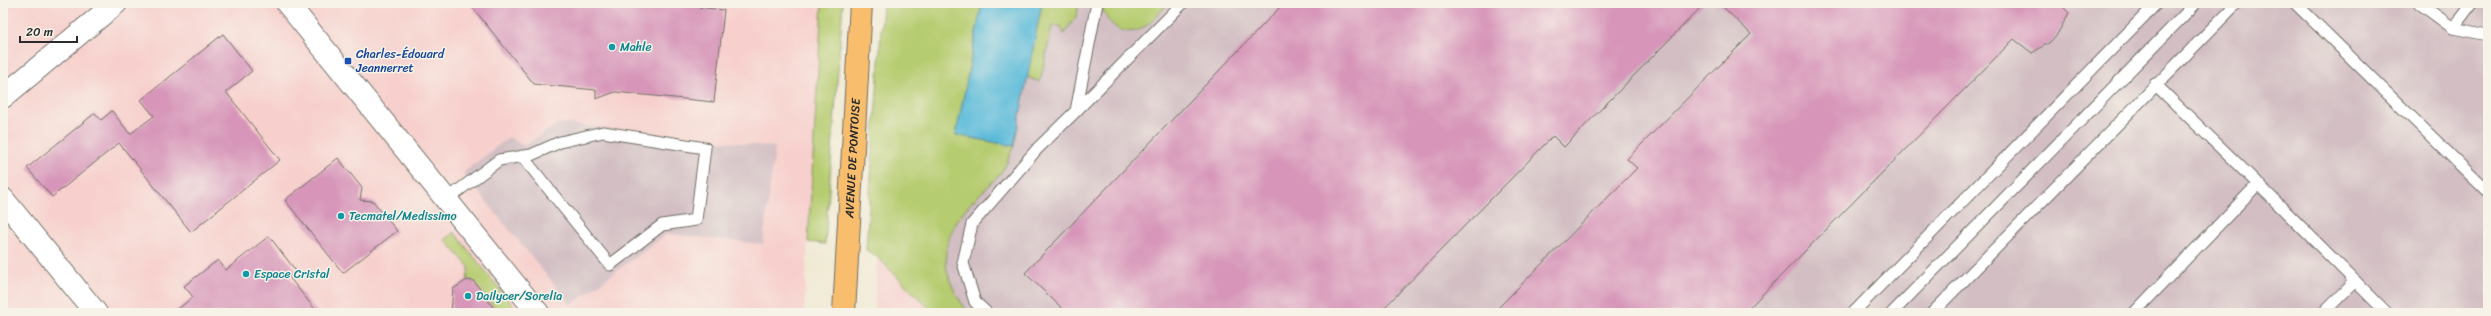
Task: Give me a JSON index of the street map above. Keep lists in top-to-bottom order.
{
  "streets": {
    "main road": ["AVENUE DE PONTOISE"]
  },
  "places": {
    "other": [
      "Mahle",
      "Tecmatel/Medissimo",
      "Espace Cristal",
      "Dailycer/Sorelia"
    ],
    "transit": ["Charles-Édouard Jeannerret"]
  },
  "scale_bar": "20 m"
}
